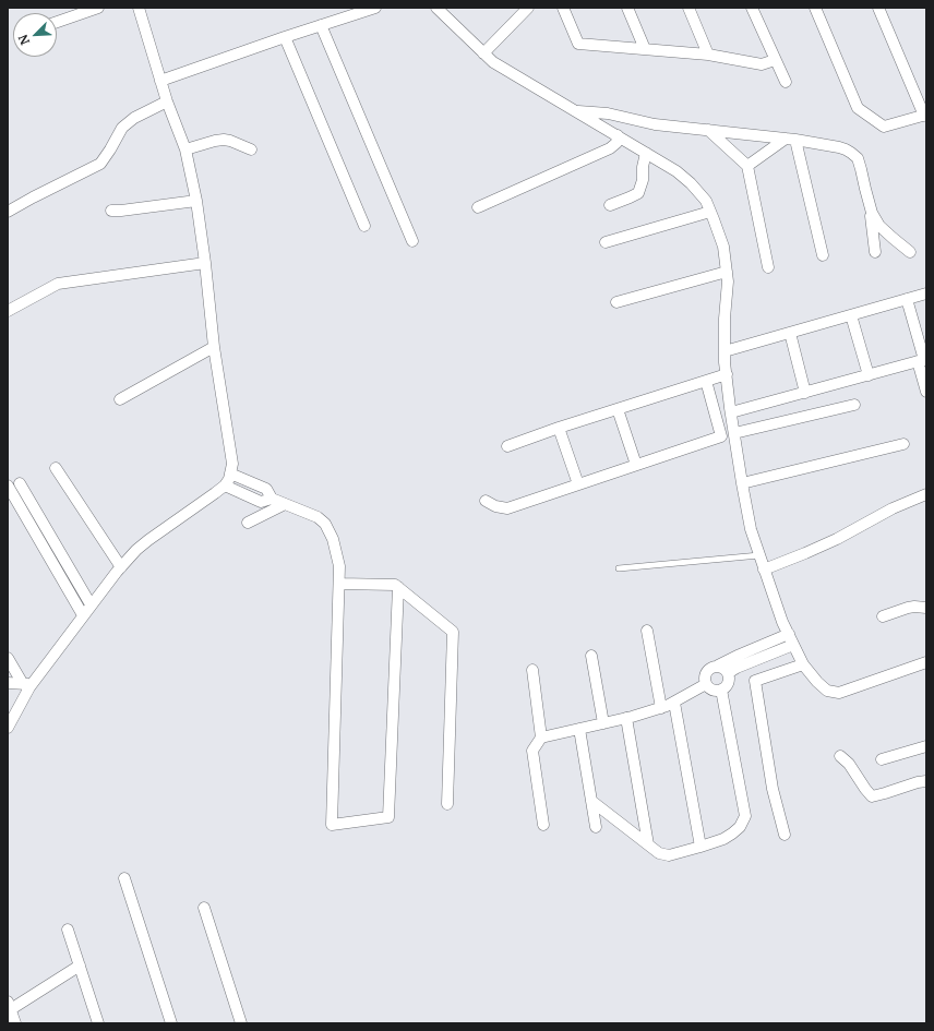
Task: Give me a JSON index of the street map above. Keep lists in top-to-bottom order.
{
  "north": "bottom left"
}
